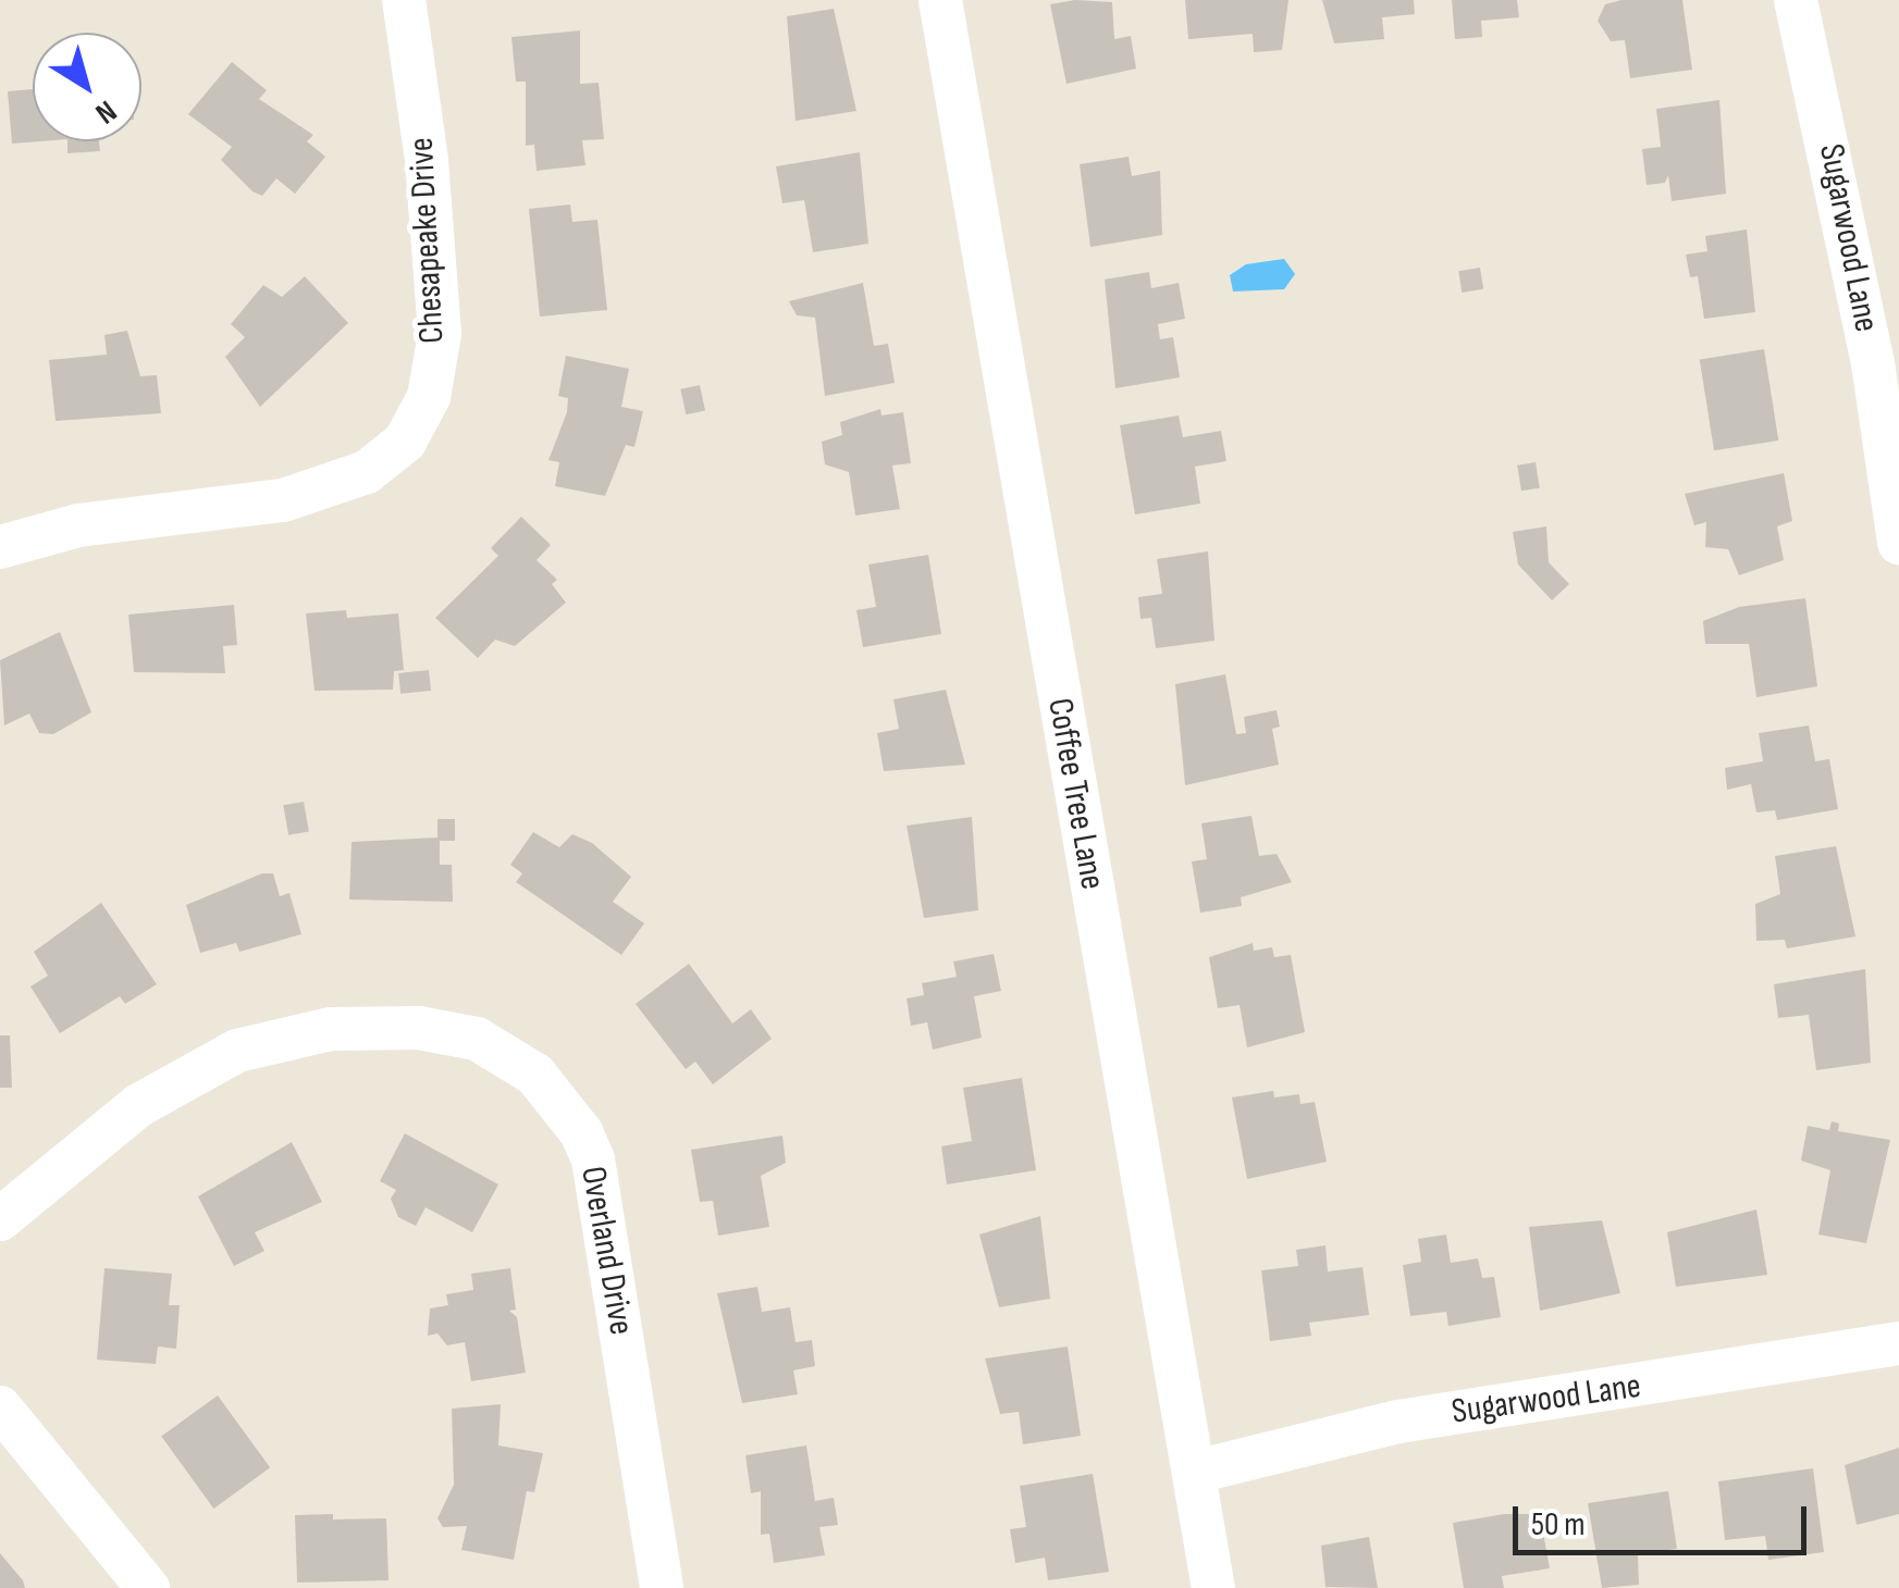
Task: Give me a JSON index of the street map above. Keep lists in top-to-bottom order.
{
  "streets": {
    "street": [
      "Sugarwood Lane",
      "Chesapeake Drive",
      "Coffee Tree Lane",
      "Overland Drive"
    ]
  },
  "crossings": [
    ["Sugarwood Lane", "Coffee Tree Lane"]
  ],
  "scale_bar": "50 m",
  "north": "bottom right"
}
